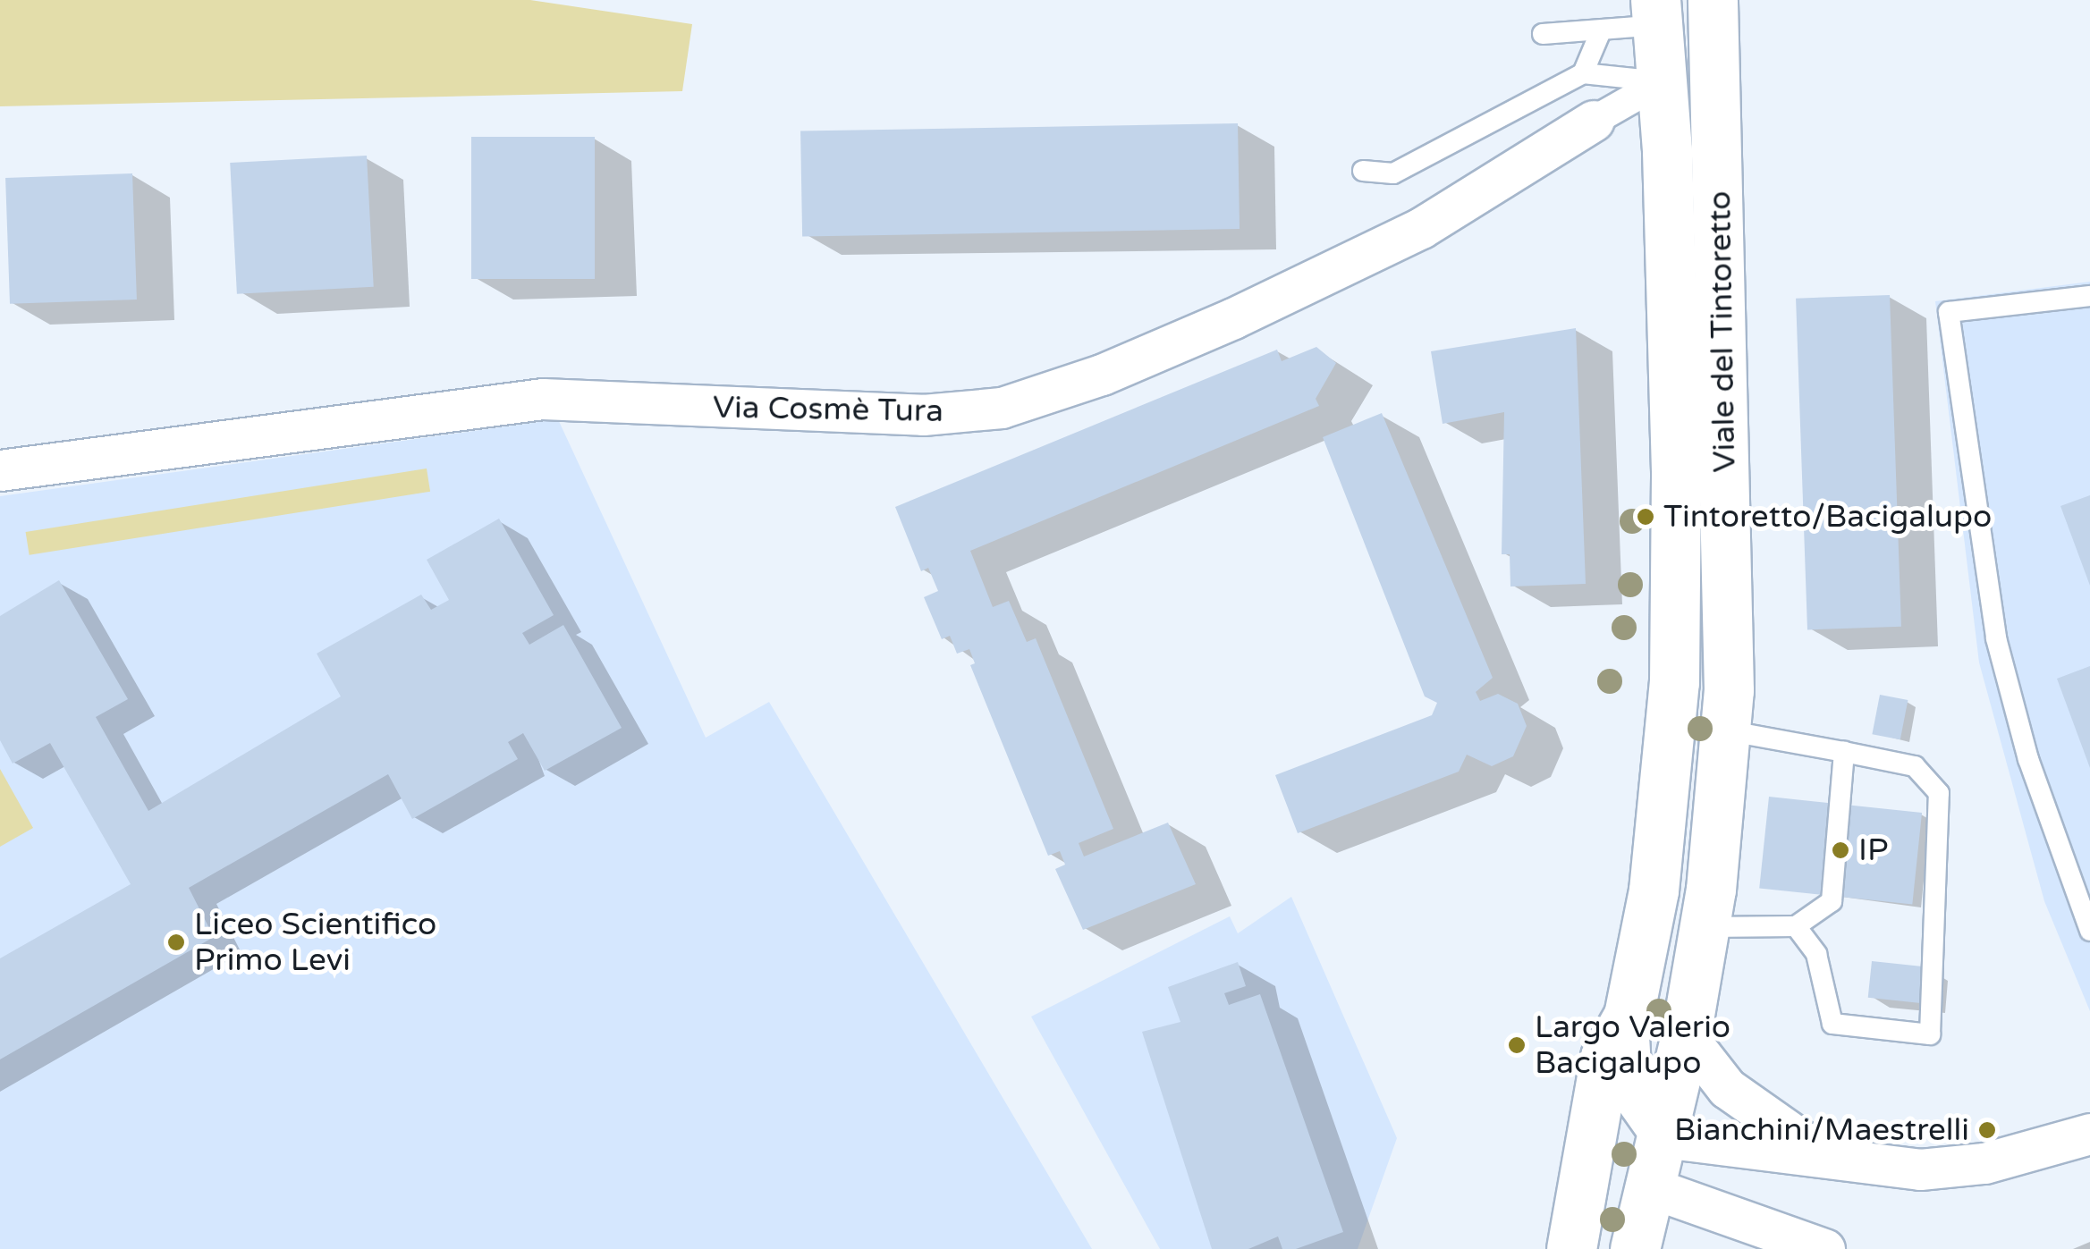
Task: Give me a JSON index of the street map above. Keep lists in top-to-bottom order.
{
  "streets": {
    "main road": ["Viale del Tintoretto"],
    "street": ["Via Cosmè Tura"]
  },
  "places": [
    "Tintoretto/Bacigalupo",
    "IP",
    "Liceo Scientifico Primo Levi",
    "Largo Valerio Bacigalupo",
    "Bianchini/Maestrelli"
  ]
}
